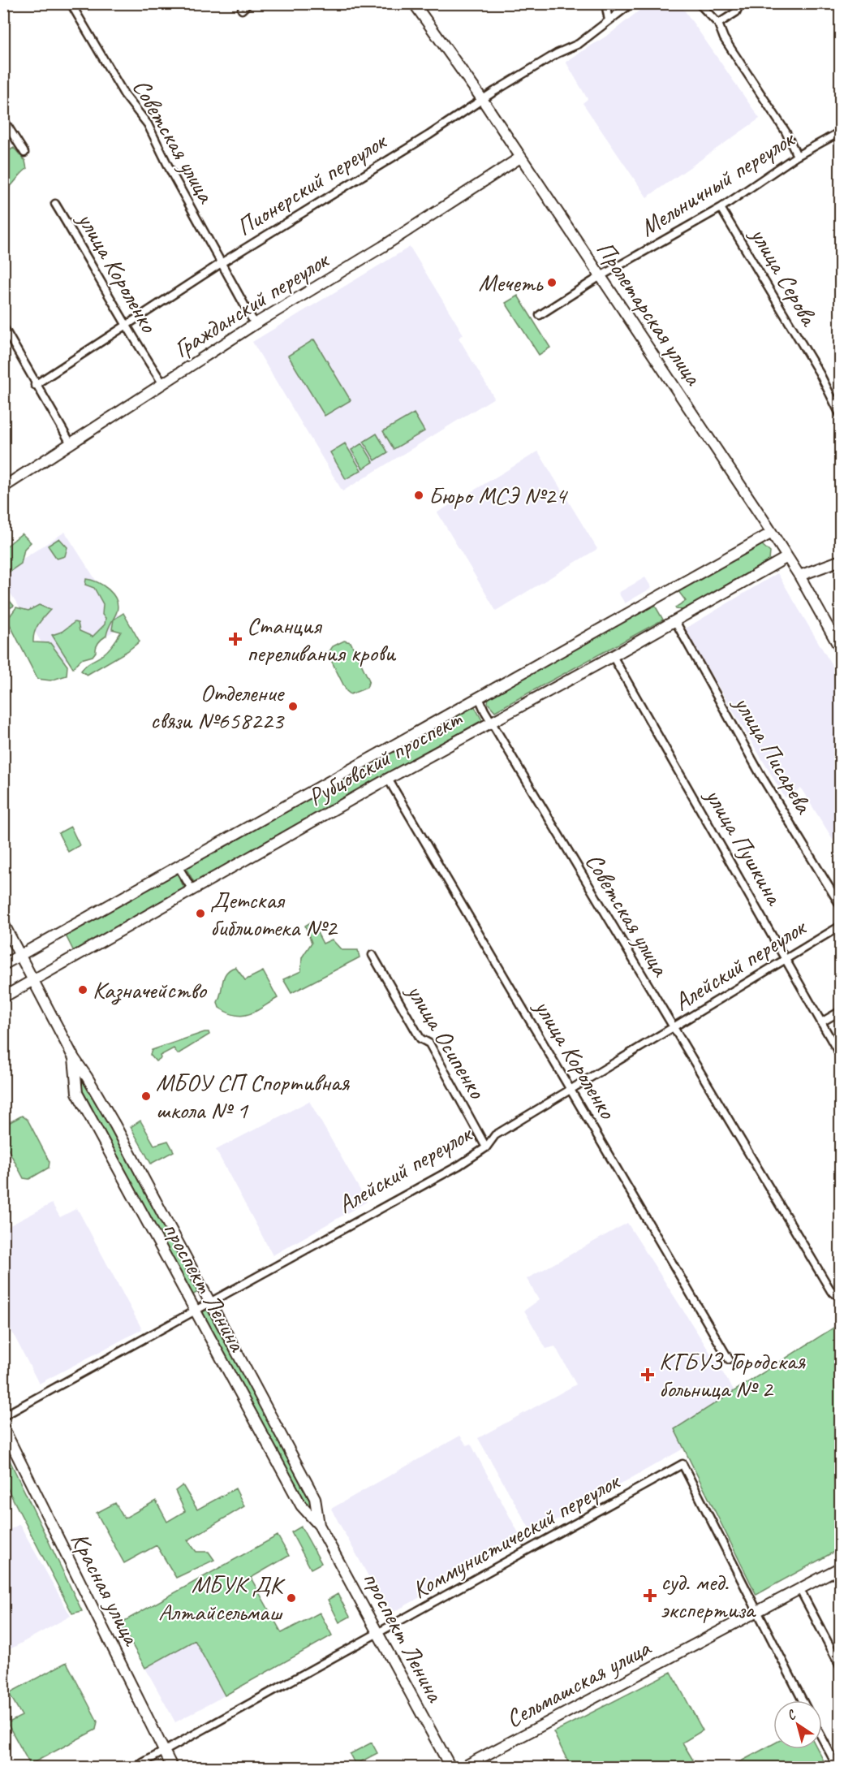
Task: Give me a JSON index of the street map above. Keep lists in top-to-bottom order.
{
  "streets": {
    "street": [
      "Советская улица",
      "Мельничный переулок",
      "Пионерский переулок",
      "улица Короленко",
      "улица Серова",
      "Гражданский переулок",
      "Пролетарская улица",
      "улица Писарева",
      "Рубцовский проспект",
      "улица Пушкина",
      "Алейский переулок",
      "улица Осипенко",
      "проспект Ленина",
      "Коммунистический переулок",
      "Красная улица",
      "Сельмашская улица"
    ]
  },
  "crossings": [
    ["Советская улица", "Пионерский переулок"],
    ["Советская улица", "Гражданский переулок"],
    ["Советская улица", "Рубцовский проспект"],
    ["Советская улица", "Алейский переулок"],
    ["Мельничный переулок", "улица Серова"],
    ["Мельничный переулок", "Пролетарская улица"],
    ["Пионерский переулок", "улица Короленко"],
    ["Пионерский переулок", "Пролетарская улица"],
    ["улица Короленко", "Гражданский переулок"],
    ["улица Короленко", "Рубцовский проспект"],
    ["улица Короленко", "Алейский переулок"],
    ["Гражданский переулок", "Пролетарская улица"],
    ["Пролетарская улица", "Рубцовский проспект"],
    ["улица Писарева", "Рубцовский проспект"],
    ["Рубцовский проспект", "улица Пушкина"],
    ["Рубцовский проспект", "проспект Ленина"],
    ["улица Пушкина", "Алейский переулок"],
    ["Алейский переулок", "улица Осипенко"],
    ["Алейский переулок", "проспект Ленина"],
    ["проспект Ленина", "Коммунистический переулок"],
    ["Коммунистический переулок", "Красная улица"],
    ["Коммунистический переулок", "Сельмашская улица"]
  ],
  "places": {
    "other": [
      "Мечеть",
      "Бюро МСЭ №24",
      "Отделение связи №658223",
      "Детская библиотека №2",
      "Казначейство",
      "МБОУ СП Спортивная школа № 1",
      "МБУК ДК Алтайсельмаш"
    ],
    "health": ["Станция переливания крови", "КГБУЗ Городская больница № 2", "суд. мед. экспертиза"]
  },
  "north": "top left"
}
